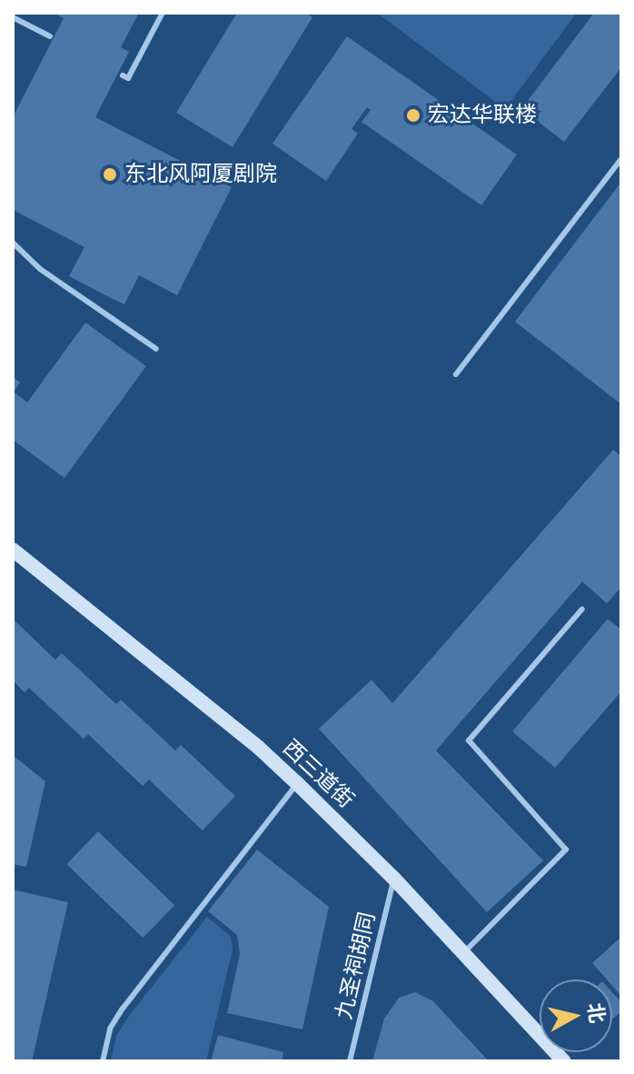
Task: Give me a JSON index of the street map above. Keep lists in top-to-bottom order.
{
  "streets": {
    "street": ["西三道街"],
    "lane": ["九圣祠胡同"]
  },
  "crossings": [
    ["西三道街", "九圣祠胡同"]
  ],
  "places": ["宏达华联楼", "东北风阿厦剧院"],
  "north": "right"
}
